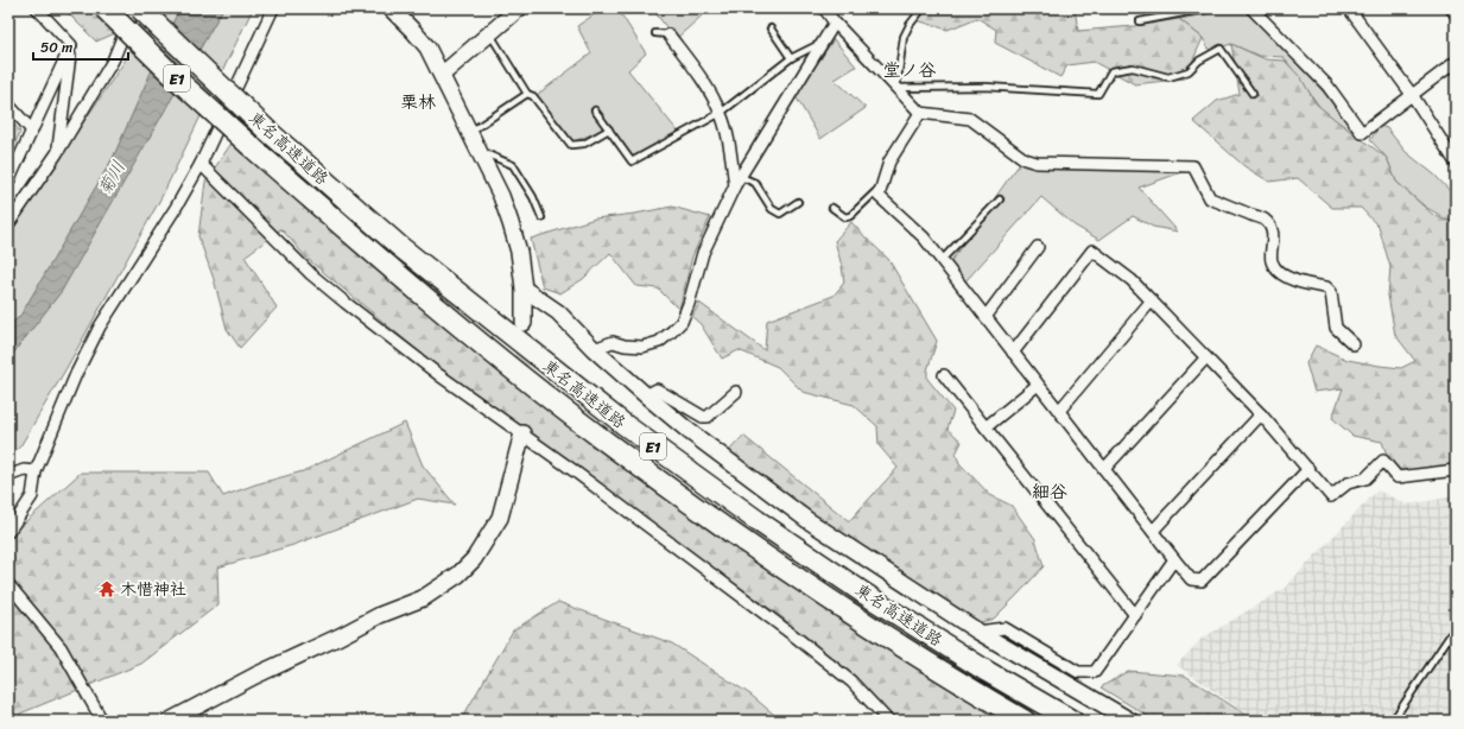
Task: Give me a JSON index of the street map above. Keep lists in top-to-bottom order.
{
  "streets": {
    "highway": ["E1", "東名高速道路"]
  },
  "districts": ["堂ノ谷", "栗林", "細谷"],
  "water": ["菊川"],
  "places": {
    "temple": ["木惜神社"]
  },
  "scale_bar": "50 m"
}
